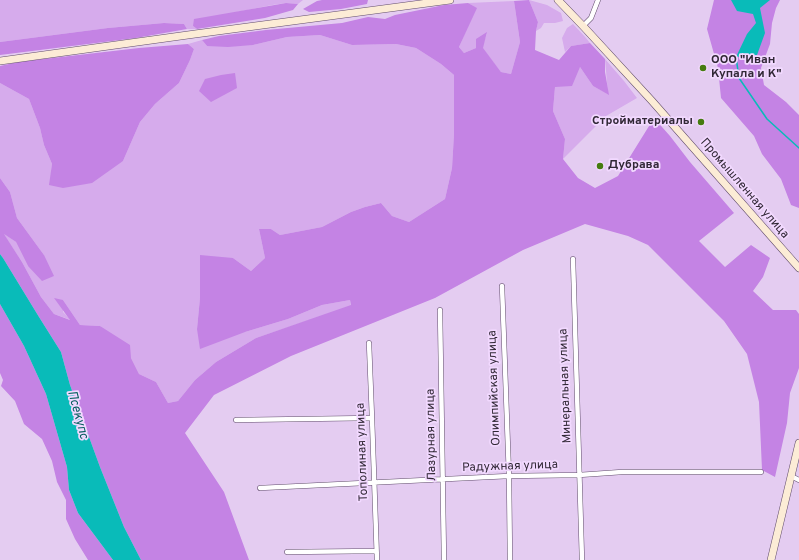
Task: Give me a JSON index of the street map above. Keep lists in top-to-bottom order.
{
  "streets": {
    "main road": ["Промышленная улица"],
    "street": [
      "Минеральная улица",
      "Олимпийская улица",
      "Лазурная улица",
      "Тополиная улица",
      "Радужная улица"
    ]
  },
  "crossings": [
    ["Минеральная улица", "Радужная улица"],
    ["Олимпийская улица", "Радужная улица"],
    ["Лазурная улица", "Радужная улица"],
    ["Тополиная улица", "Радужная улица"]
  ],
  "water": ["Псекупс"],
  "places": ["ООО \"Иван Купала и К\"", "Стройматериалы", "Дубрава"]
}
